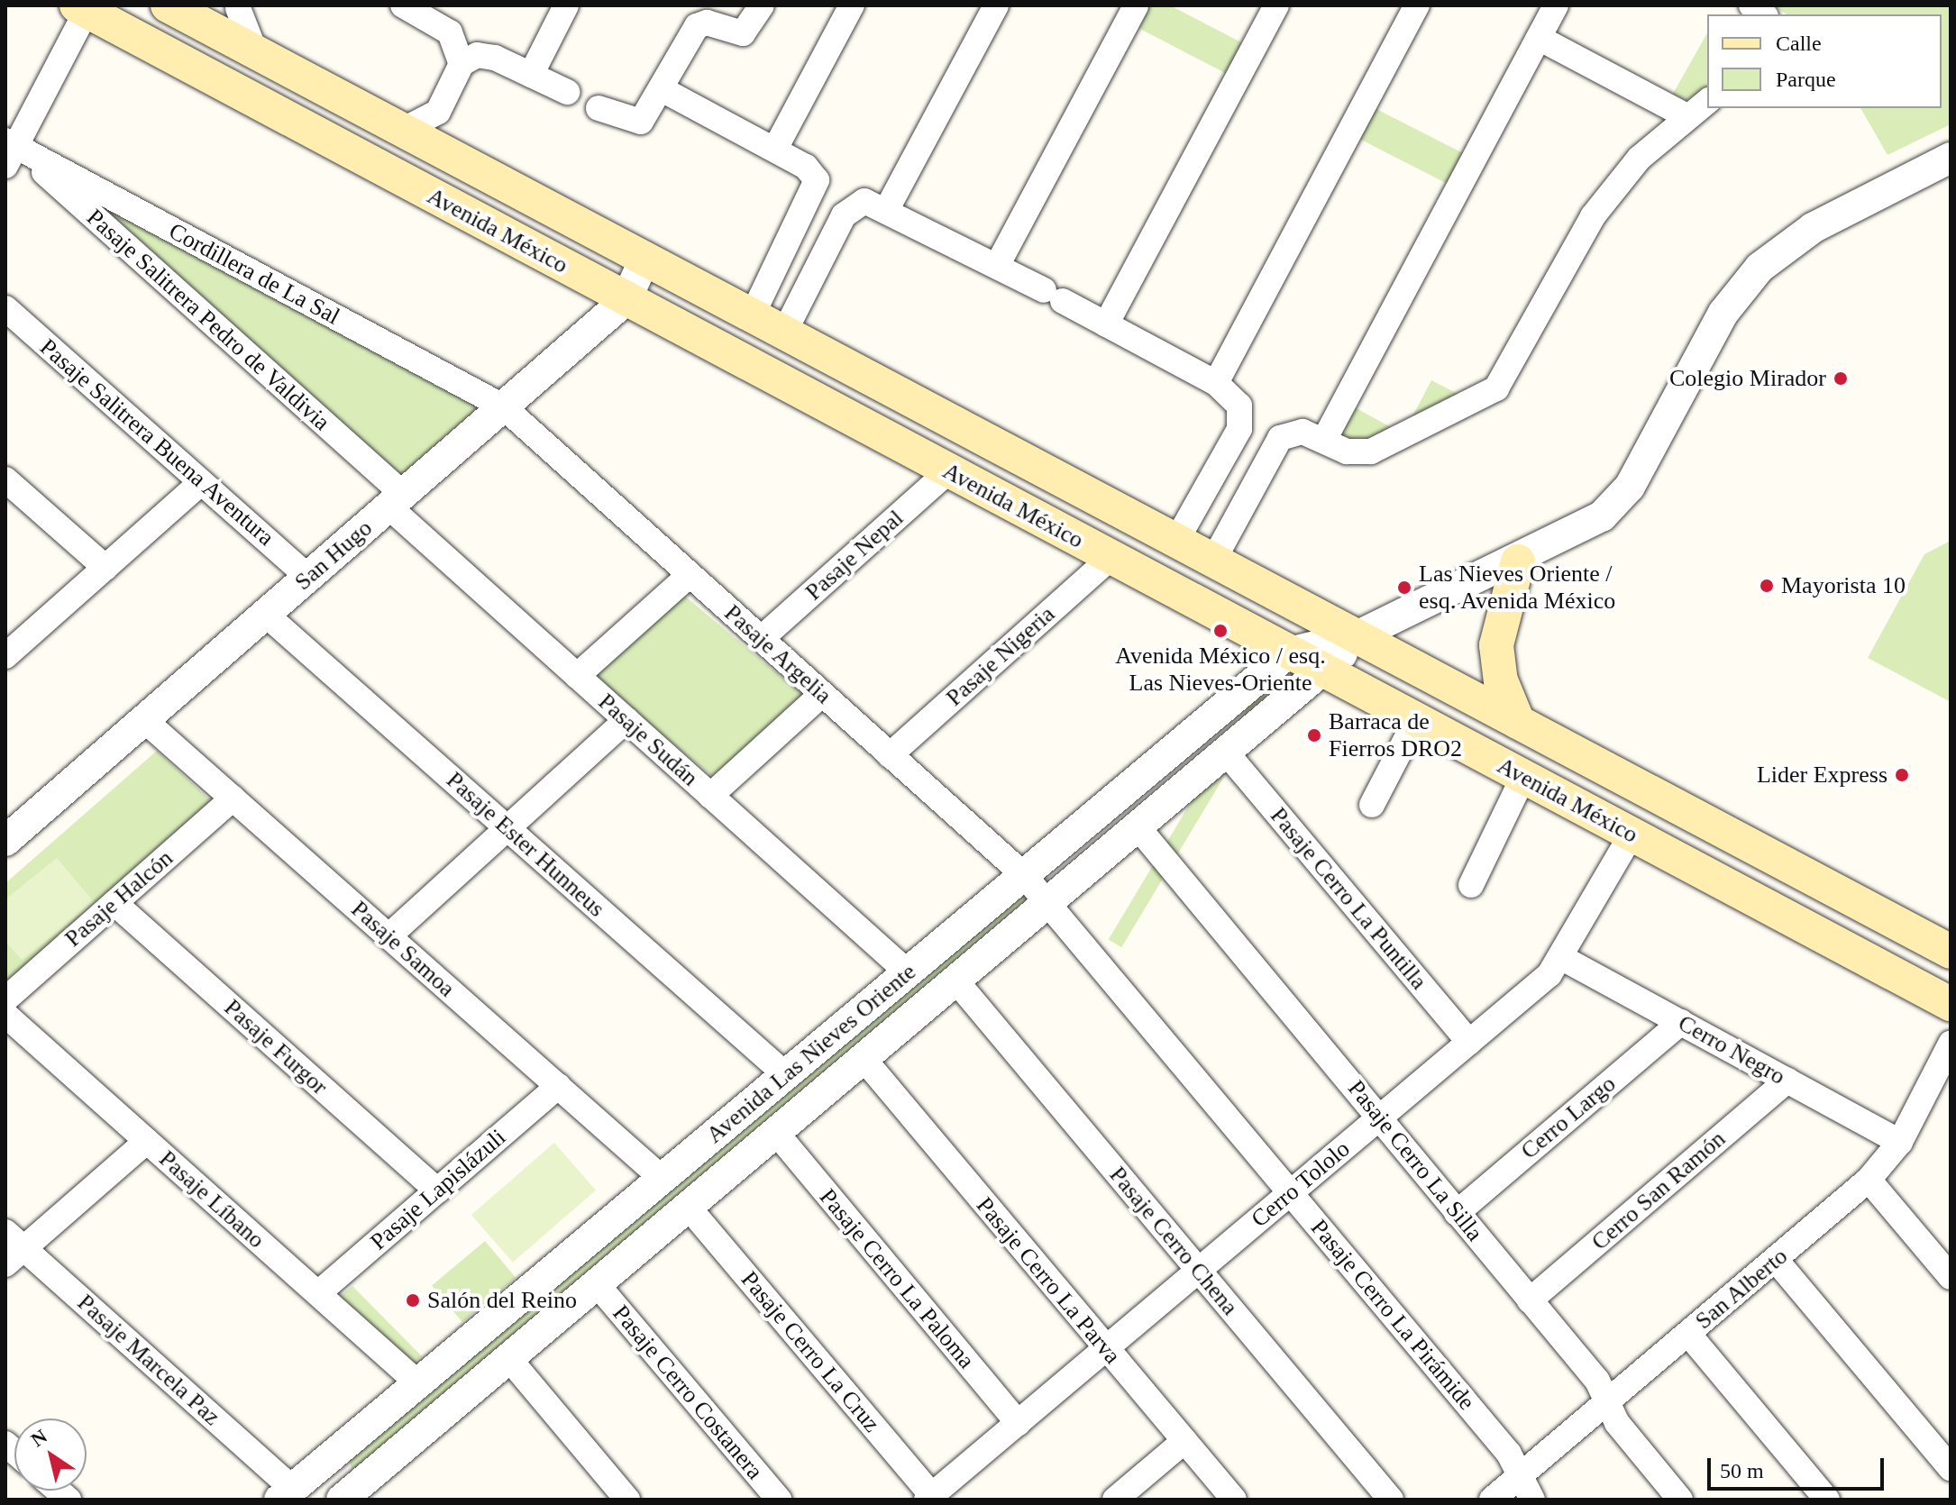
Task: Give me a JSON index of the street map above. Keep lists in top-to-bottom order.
{
  "streets": {
    "main road": ["Avenida México"],
    "street": [
      "Cordillera de La Sal",
      "Pasaje Salitrera Pedro de Valdivia",
      "Pasaje Salitrera Buena Aventura",
      "San Hugo",
      "Pasaje Nepal",
      "Pasaje Argelia",
      "Pasaje Nigeria",
      "Pasaje Sudán",
      "Pasaje Ester Hunneus",
      "Pasaje Halcón",
      "Pasaje Cerro La Puntilla",
      "Pasaje Samoa",
      "Pasaje Furgor",
      "Cerro Negro",
      "Avenida Las Nieves Oriente",
      "Cerro Largo",
      "Pasaje Cerro La Silla",
      "Cerro Tololo",
      "Pasaje Lapislázuli",
      "Cerro San Ramón",
      "Pasaje Líbano",
      "Pasaje Cerro Chena",
      "Pasaje Cerro La Paloma",
      "Pasaje Cerro La Parva",
      "San Alberto",
      "Pasaje Cerro La Pirámide",
      "Pasaje Cerro La Cruz",
      "Pasaje Marcela Paz",
      "Pasaje Cerro Costanera"
    ]
  },
  "crossings": [
    ["Avenida México", "San Hugo"],
    ["Avenida México", "Pasaje Nepal"],
    ["Avenida México", "Pasaje Nigeria"],
    ["Avenida México", "Avenida Las Nieves Oriente"],
    ["Avenida México", "Cerro Tololo"],
    ["Cordillera de La Sal", "Pasaje Salitrera Pedro de Valdivia"],
    ["Cordillera de La Sal", "San Hugo"],
    ["Cordillera de La Sal", "Pasaje Argelia"],
    ["Pasaje Salitrera Pedro de Valdivia", "San Hugo"],
    ["Pasaje Salitrera Pedro de Valdivia", "Pasaje Sudán"],
    ["Pasaje Salitrera Buena Aventura", "San Hugo"],
    ["San Hugo", "Pasaje Argelia"],
    ["San Hugo", "Pasaje Sudán"],
    ["San Hugo", "Pasaje Ester Hunneus"],
    ["San Hugo", "Pasaje Samoa"],
    ["Pasaje Nepal", "Pasaje Argelia"],
    ["Pasaje Argelia", "Pasaje Nigeria"],
    ["Pasaje Argelia", "Avenida Las Nieves Oriente"],
    ["Pasaje Argelia", "Pasaje Cerro La Pirámide"],
    ["Pasaje Sudán", "Avenida Las Nieves Oriente"],
    ["Pasaje Ester Hunneus", "Avenida Las Nieves Oriente"],
    ["Pasaje Halcón", "Pasaje Samoa"],
    ["Pasaje Halcón", "Pasaje Furgor"],
    ["Pasaje Cerro La Puntilla", "Avenida Las Nieves Oriente"],
    ["Pasaje Cerro La Puntilla", "Cerro Tololo"],
    ["Pasaje Samoa", "Avenida Las Nieves Oriente"],
    ["Pasaje Samoa", "Pasaje Lapislázuli"],
    ["Pasaje Furgor", "Pasaje Lapislázuli"],
    ["Cerro Negro", "Cerro Largo"],
    ["Cerro Negro", "Cerro Tololo"],
    ["Cerro Negro", "Cerro San Ramón"],
    ["Cerro Negro", "San Alberto"],
    ["Avenida Las Nieves Oriente", "Pasaje Cerro La Silla"],
    ["Avenida Las Nieves Oriente", "Pasaje Líbano"],
    ["Avenida Las Nieves Oriente", "Pasaje Cerro Chena"],
    ["Avenida Las Nieves Oriente", "Pasaje Cerro La Paloma"],
    ["Avenida Las Nieves Oriente", "Pasaje Cerro La Parva"],
    ["Avenida Las Nieves Oriente", "Pasaje Cerro La Pirámide"],
    ["Avenida Las Nieves Oriente", "Pasaje Cerro La Cruz"],
    ["Avenida Las Nieves Oriente", "Pasaje Marcela Paz"],
    ["Avenida Las Nieves Oriente", "Pasaje Cerro Costanera"],
    ["Cerro Largo", "Pasaje Cerro La Silla"],
    ["Pasaje Cerro La Silla", "Cerro Tololo"],
    ["Pasaje Cerro La Silla", "Cerro San Ramón"],
    ["Pasaje Cerro La Silla", "San Alberto"],
    ["Cerro Tololo", "Pasaje Cerro Chena"],
    ["Cerro Tololo", "Pasaje Cerro La Paloma"],
    ["Cerro Tololo", "Pasaje Cerro La Parva"],
    ["Cerro Tololo", "Pasaje Cerro La Pirámide"],
    ["Cerro Tololo", "Pasaje Cerro La Cruz"],
    ["Pasaje Lapislázuli", "Pasaje Líbano"],
    ["San Alberto", "Pasaje Cerro La Pirámide"]
  ],
  "places": [
    "Colegio Mirador",
    "Mayorista 10",
    "Las Nieves Oriente / esq. Avenida México",
    "Avenida México / esq. Las Nieves-Oriente",
    "Barraca de Fierros DRO2",
    "Lider Express",
    "Salón del Reino"
  ],
  "legend": ["Calle", "Parque"],
  "scale_bar": "50 m",
  "north": "top left"
}
